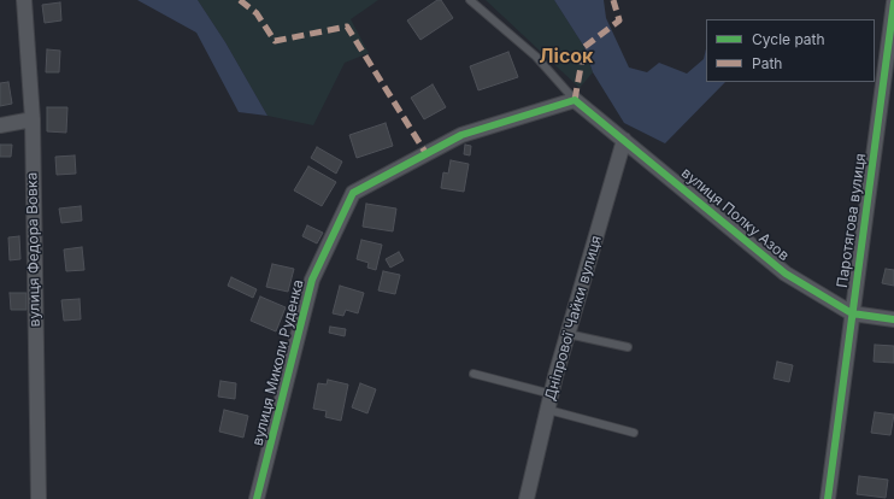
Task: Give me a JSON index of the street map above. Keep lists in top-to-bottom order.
{
  "streets": {
    "street": [
      "вулиця Полку Азов",
      "Паротягова вулиця",
      "вулиця Федора Вовка",
      "Дніпрової Чайки вулиця",
      "вулиця Миколи Руденка"
    ]
  },
  "crossings": [
    ["вулиця Полку Азов", "Паротягова вулиця"],
    ["вулиця Полку Азов", "Дніпрової Чайки вулиця"],
    ["вулиця Полку Азов", "вулиця Миколи Руденка"]
  ],
  "districts": ["Лісок"],
  "legend": ["Cycle path", "Path"]
}
